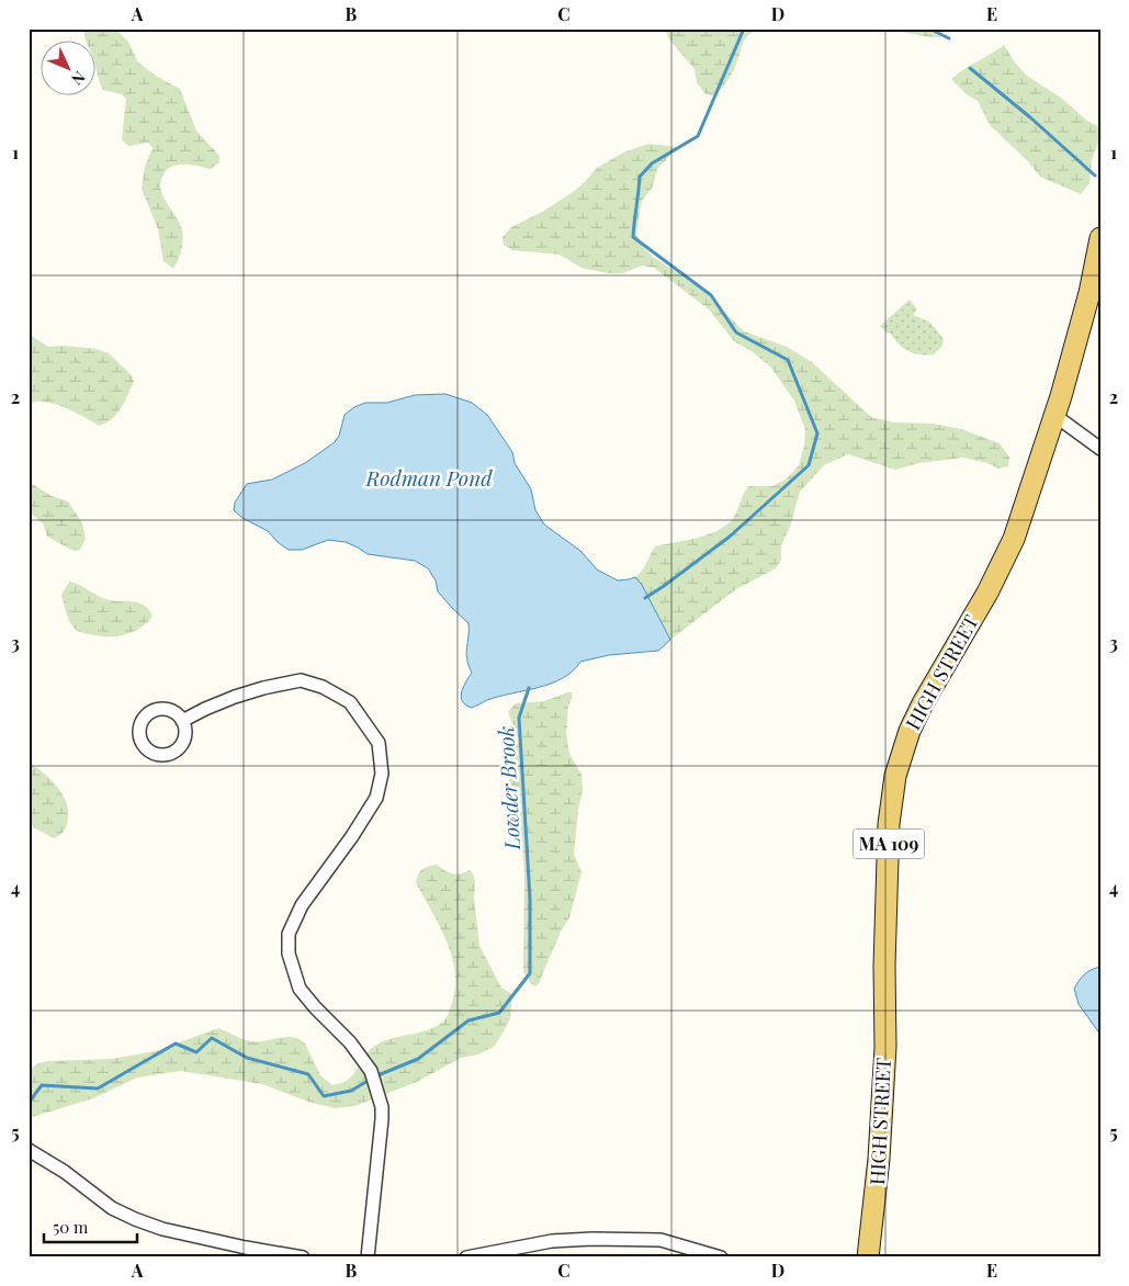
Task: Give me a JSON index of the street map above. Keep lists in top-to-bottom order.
{
  "streets": {
    "main road": ["HIGH STREET", "MA 109"]
  },
  "water": ["Rodman Pond", "Lowder Brook"],
  "scale_bar": "50 m",
  "north": "bottom right",
  "grid": {
    "columns": [
      "A",
      "B",
      "C",
      "D",
      "E"
    ],
    "rows": [
      "1",
      "2",
      "3",
      "4",
      "5"
    ]
  }
}
